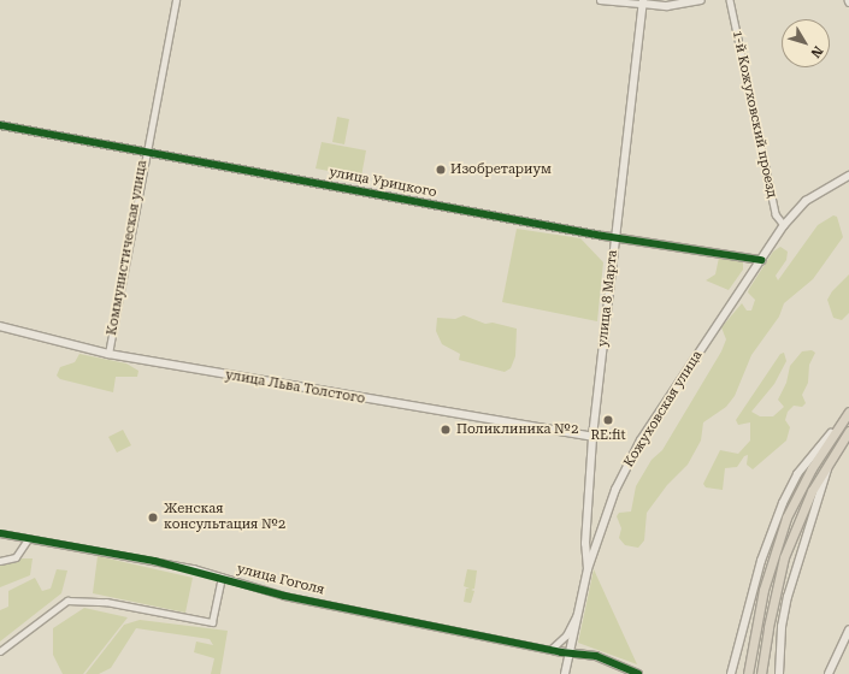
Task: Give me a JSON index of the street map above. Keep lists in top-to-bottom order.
{
  "streets": {
    "street": [
      "1-й Кожуховский проезд",
      "улица Урицкого",
      "Коммунистическая улица",
      "улица 8 Марта",
      "улица Льва Толстого",
      "Кожуховская улица",
      "улица Гоголя"
    ]
  },
  "crossings": [
    ["1-й Кожуховский проезд", "Кожуховская улица"],
    ["улица Урицкого", "Коммунистическая улица"],
    ["улица Урицкого", "улица 8 Марта"],
    ["улица Урицкого", "Кожуховская улица"],
    ["Коммунистическая улица", "улица Льва Толстого"],
    ["улица 8 Марта", "улица Льва Толстого"],
    ["улица 8 Марта", "Кожуховская улица"]
  ],
  "places": [
    "Изобретариум",
    "RE:fit",
    "Поликлиника №2",
    "Женская консультация №2"
  ],
  "north": "bottom right"
}
